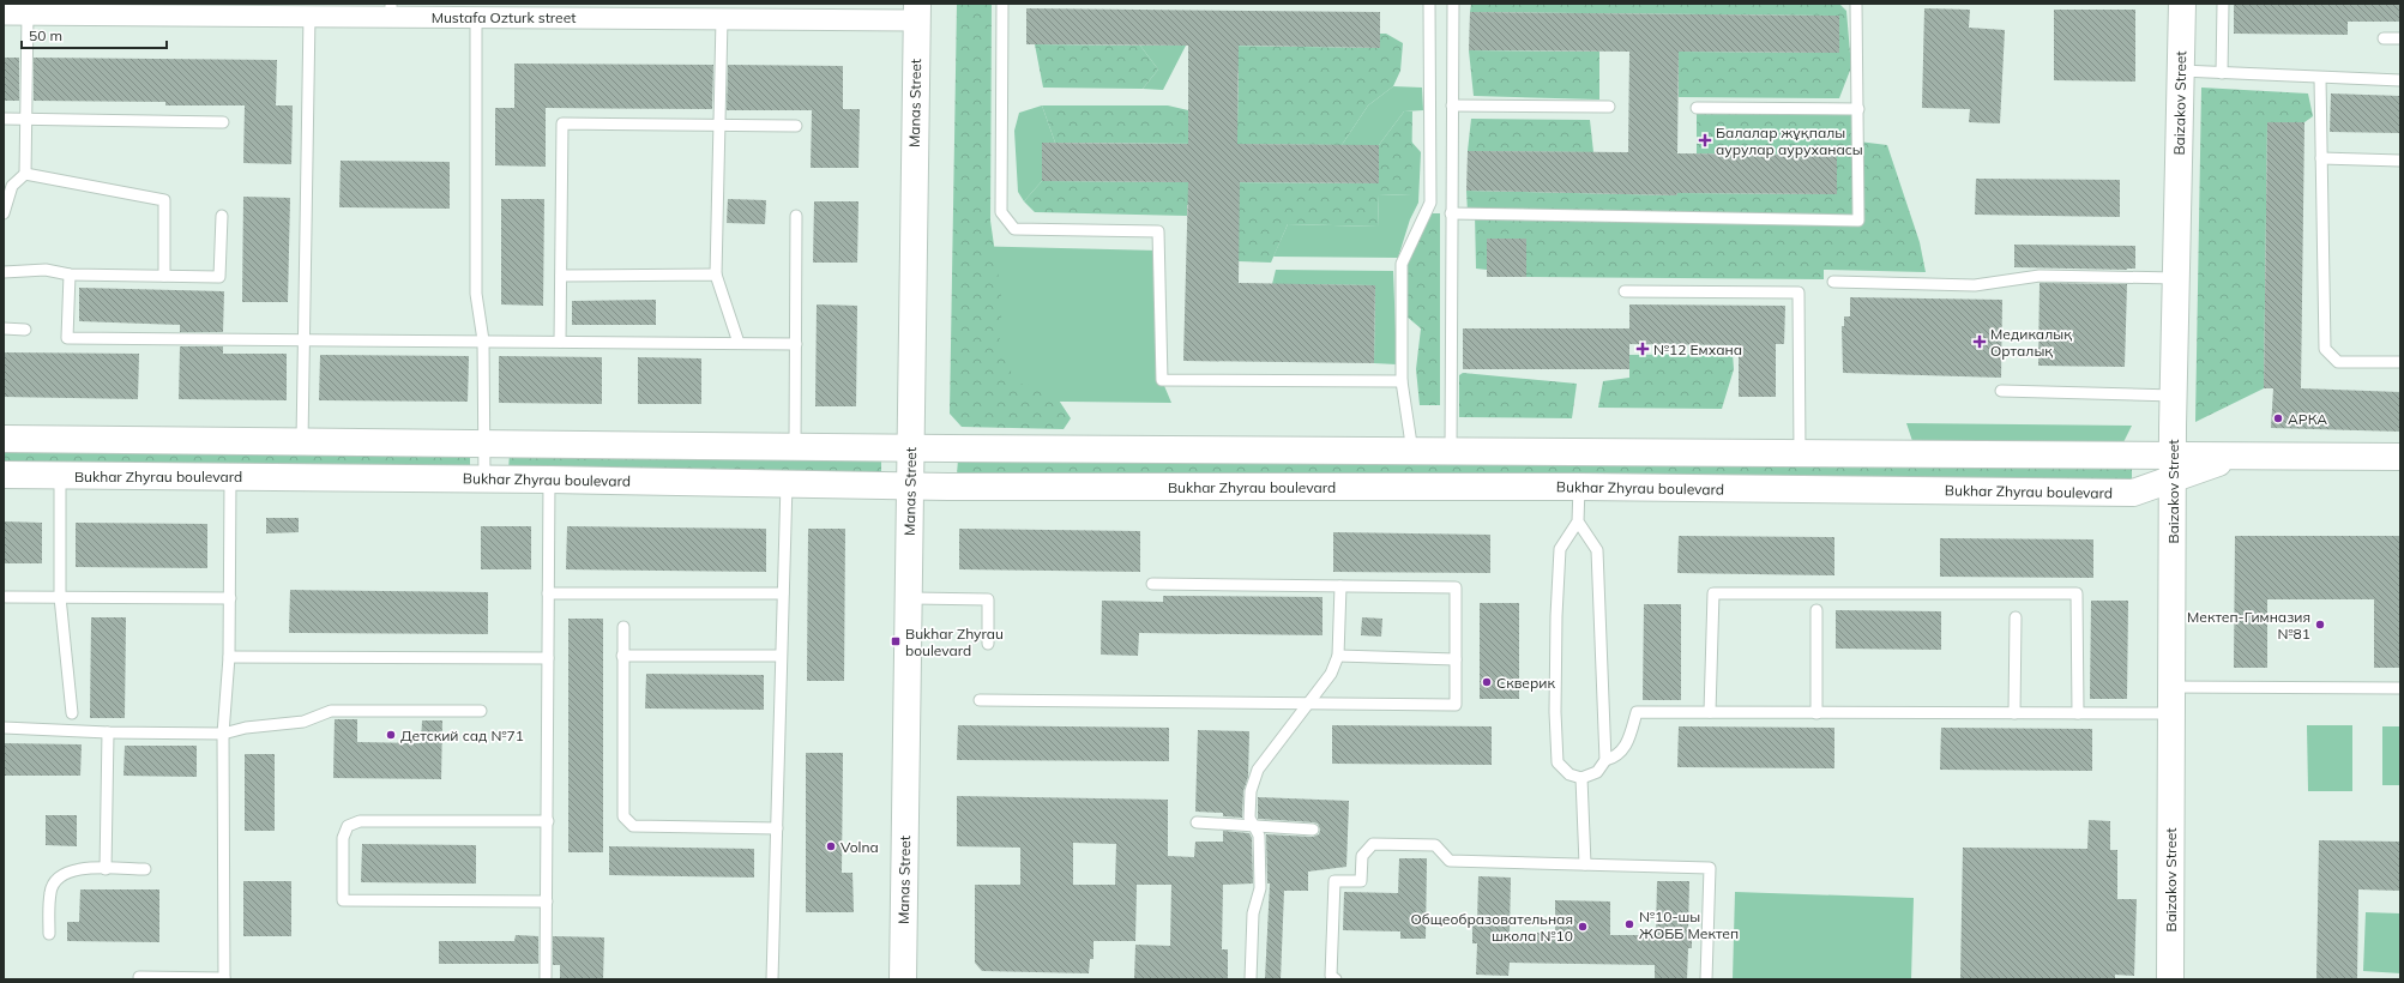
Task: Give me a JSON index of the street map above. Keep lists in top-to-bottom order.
{
  "streets": {
    "street": [
      "Mustafa Ozturk street",
      "Manas Street",
      "Baizakov Street",
      "Bukhar Zhyrau boulevard"
    ]
  },
  "crossings": [
    ["Mustafa Ozturk street", "Manas Street"],
    ["Manas Street", "Bukhar Zhyrau boulevard"],
    ["Baizakov Street", "Bukhar Zhyrau boulevard"]
  ],
  "places": {
    "health": ["Балалар жұқпалы аурулар ауруханасы", "Медикалық Орталық", "№12 Емхана"],
    "other": [
      "АРКА",
      "Мектеп-Гимназия №81",
      "Скверик",
      "Детский сад №71",
      "Volna",
      "№10-шы ЖОББ Мектеп",
      "Общеобразовательная школа №10"
    ],
    "transit": ["Bukhar Zhyrau boulevard"]
  },
  "scale_bar": "50 m"
}
